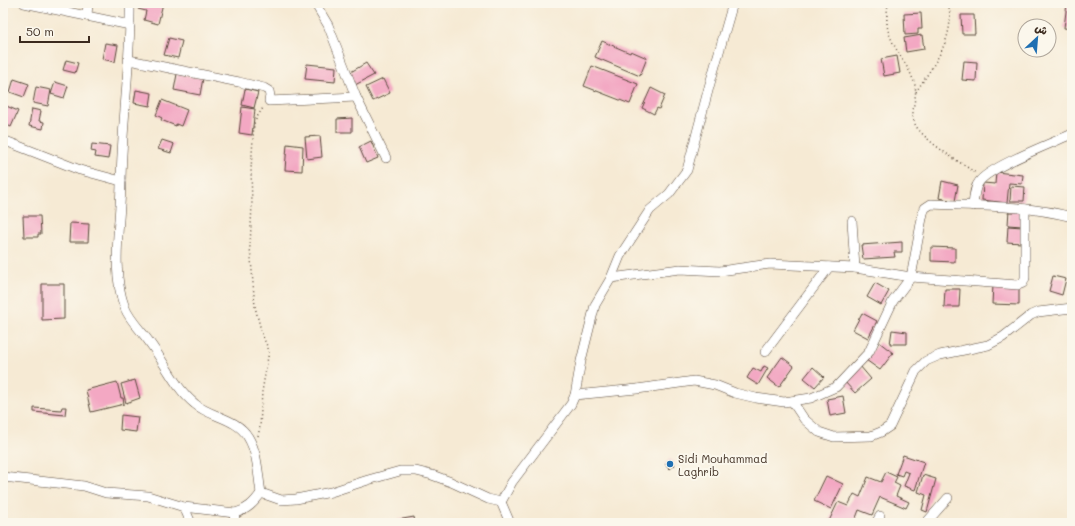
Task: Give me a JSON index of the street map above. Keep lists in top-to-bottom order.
{
  "places": ["Sidi Mouhammad Laghrib"],
  "scale_bar": "50 m",
  "north": "top right"
}
